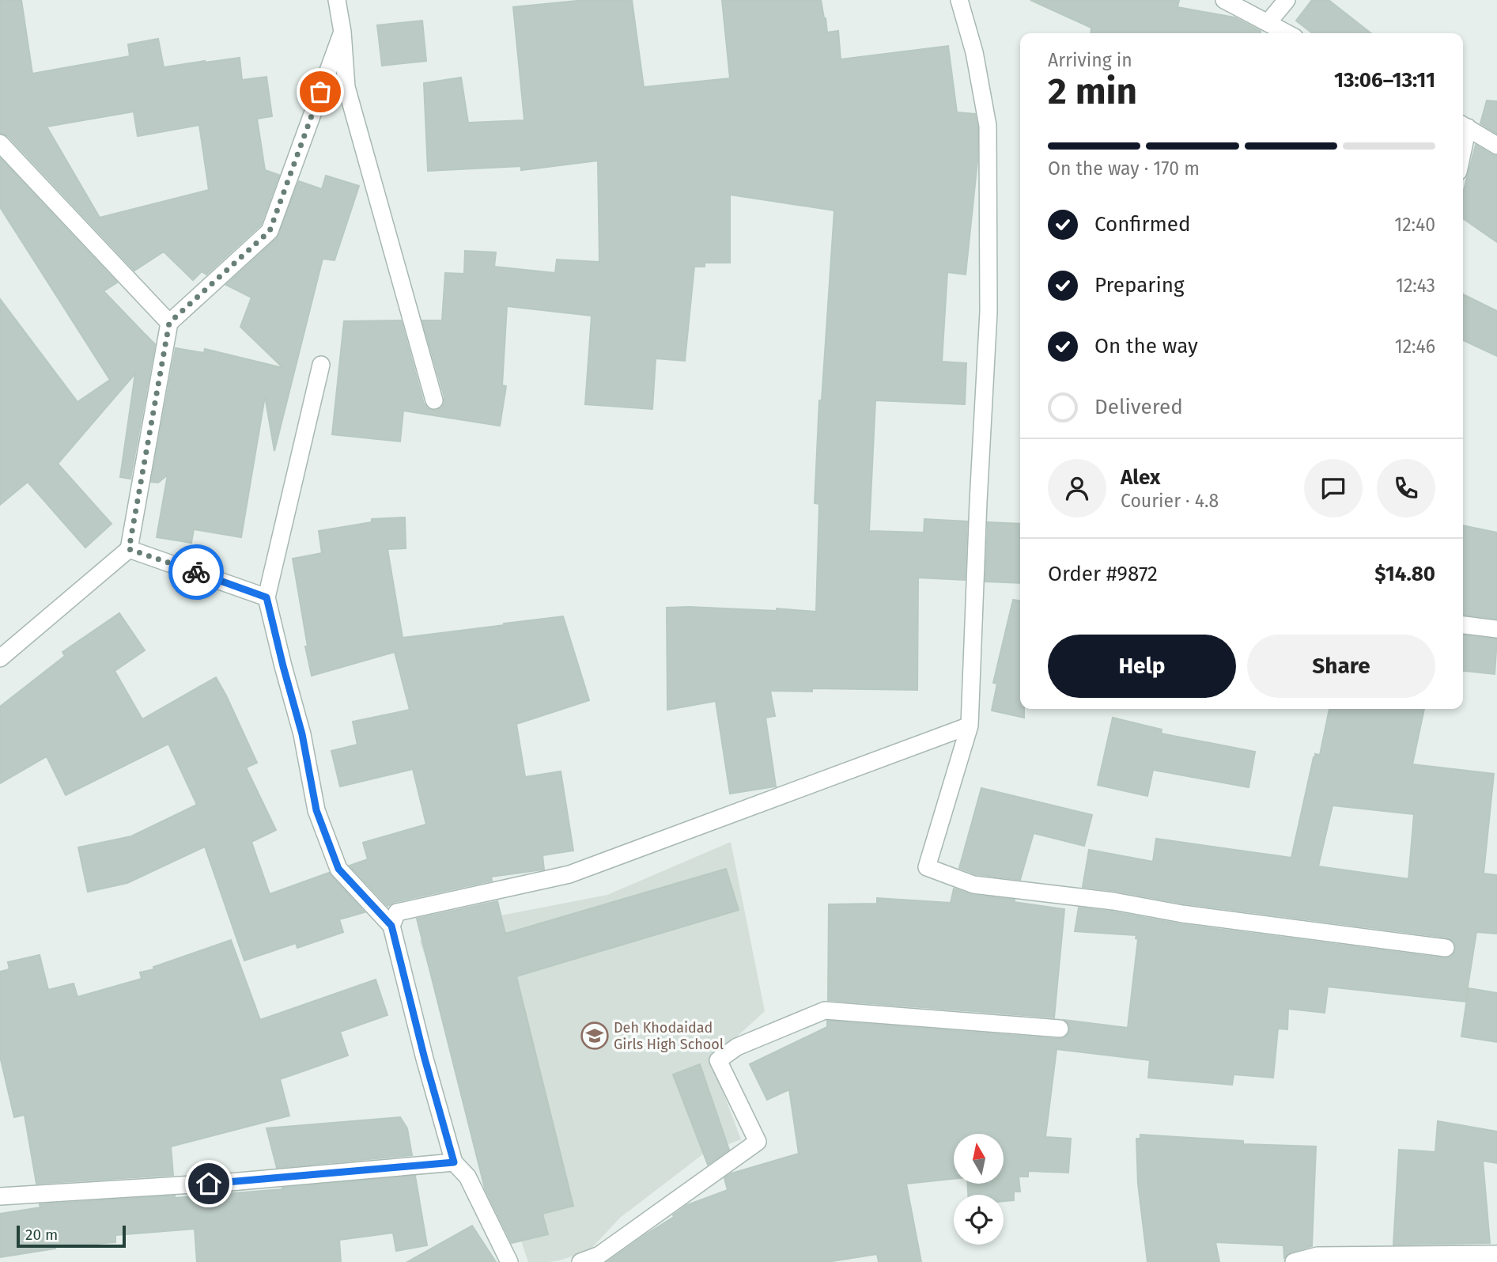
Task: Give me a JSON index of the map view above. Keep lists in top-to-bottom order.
{
  "places": {
    "school or university": ["Deh Khodaidad Girls High School"]
  },
  "scale_bar": "20 m",
  "north": "top",
  "page": {
    "heading": ["2 min", "Arriving in", "13:06–13:11"],
    "panel": [
      "Alex",
      "Courier · 4.8",
      "Order #9872",
      "$14.80"
    ],
    "bar": "On the way · 170 m",
    "list": [
      ["Confirmed", "12:40"],
      ["Preparing", "12:43"],
      ["On the way", "12:46"],
      "Delivered"
    ],
    "buttons": ["Help", "Share"],
    "scale": "20 m"
  }
}
